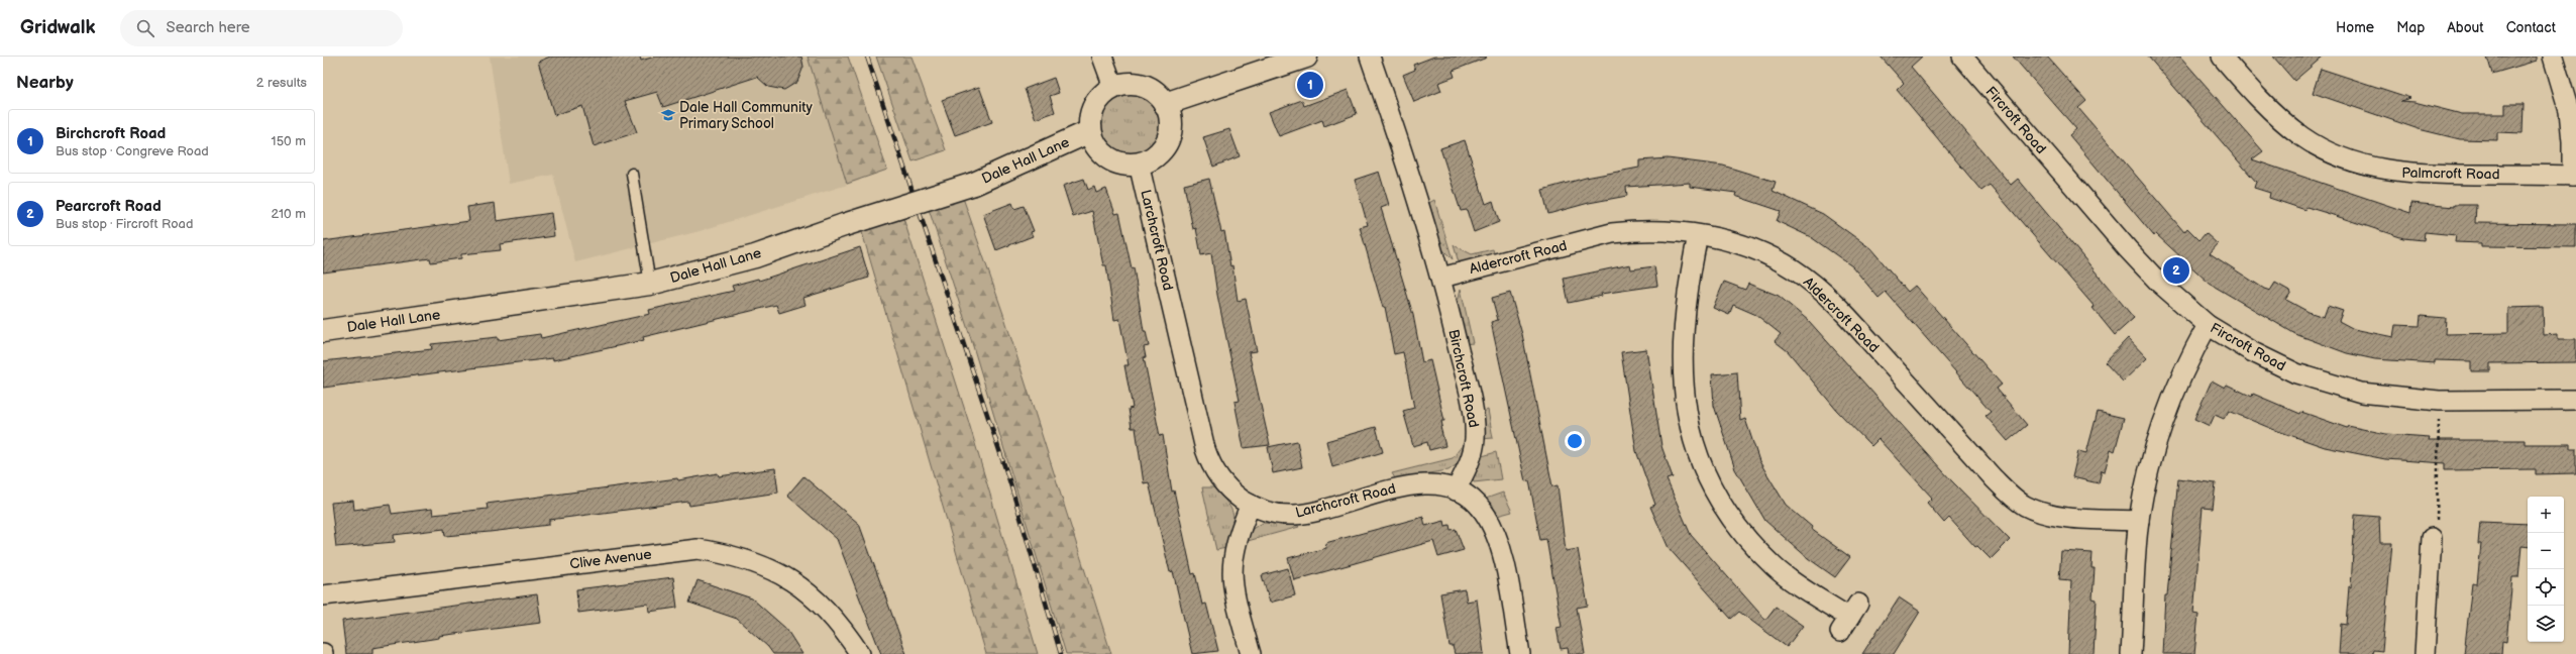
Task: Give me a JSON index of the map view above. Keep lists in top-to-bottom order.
{
  "streets": {
    "street": [
      "Fircroft Road",
      "Dale Hall Lane",
      "Palmcroft Road",
      "Larchcroft Road",
      "Aldercroft Road",
      "Birchcroft Road",
      "Clive Avenue"
    ]
  },
  "crossings": [
    ["Dale Hall Lane", "Larchcroft Road"],
    ["Larchcroft Road", "Birchcroft Road"],
    ["Aldercroft Road", "Birchcroft Road"]
  ],
  "places": {
    "school or university": ["Dale Hall Community Primary School"]
  },
  "page": {
    "header": "Gridwalk",
    "search": "Search here",
    "nav": [
      "Home",
      "Map",
      "About",
      "Contact"
    ],
    "heading": ["Nearby", "2 results"],
    "pins": ["1", "2"],
    "list": [
      {
        "mark": "1",
        "name": "Birchcroft Road",
        "note": "Bus stop · Congreve Road",
        "value": "150 m"
      },
      {
        "mark": "2",
        "name": "Pearcroft Road",
        "note": "Bus stop · Fircroft Road",
        "value": "210 m"
      }
    ],
    "map_buttons": ["+", "−"]
  }
}
